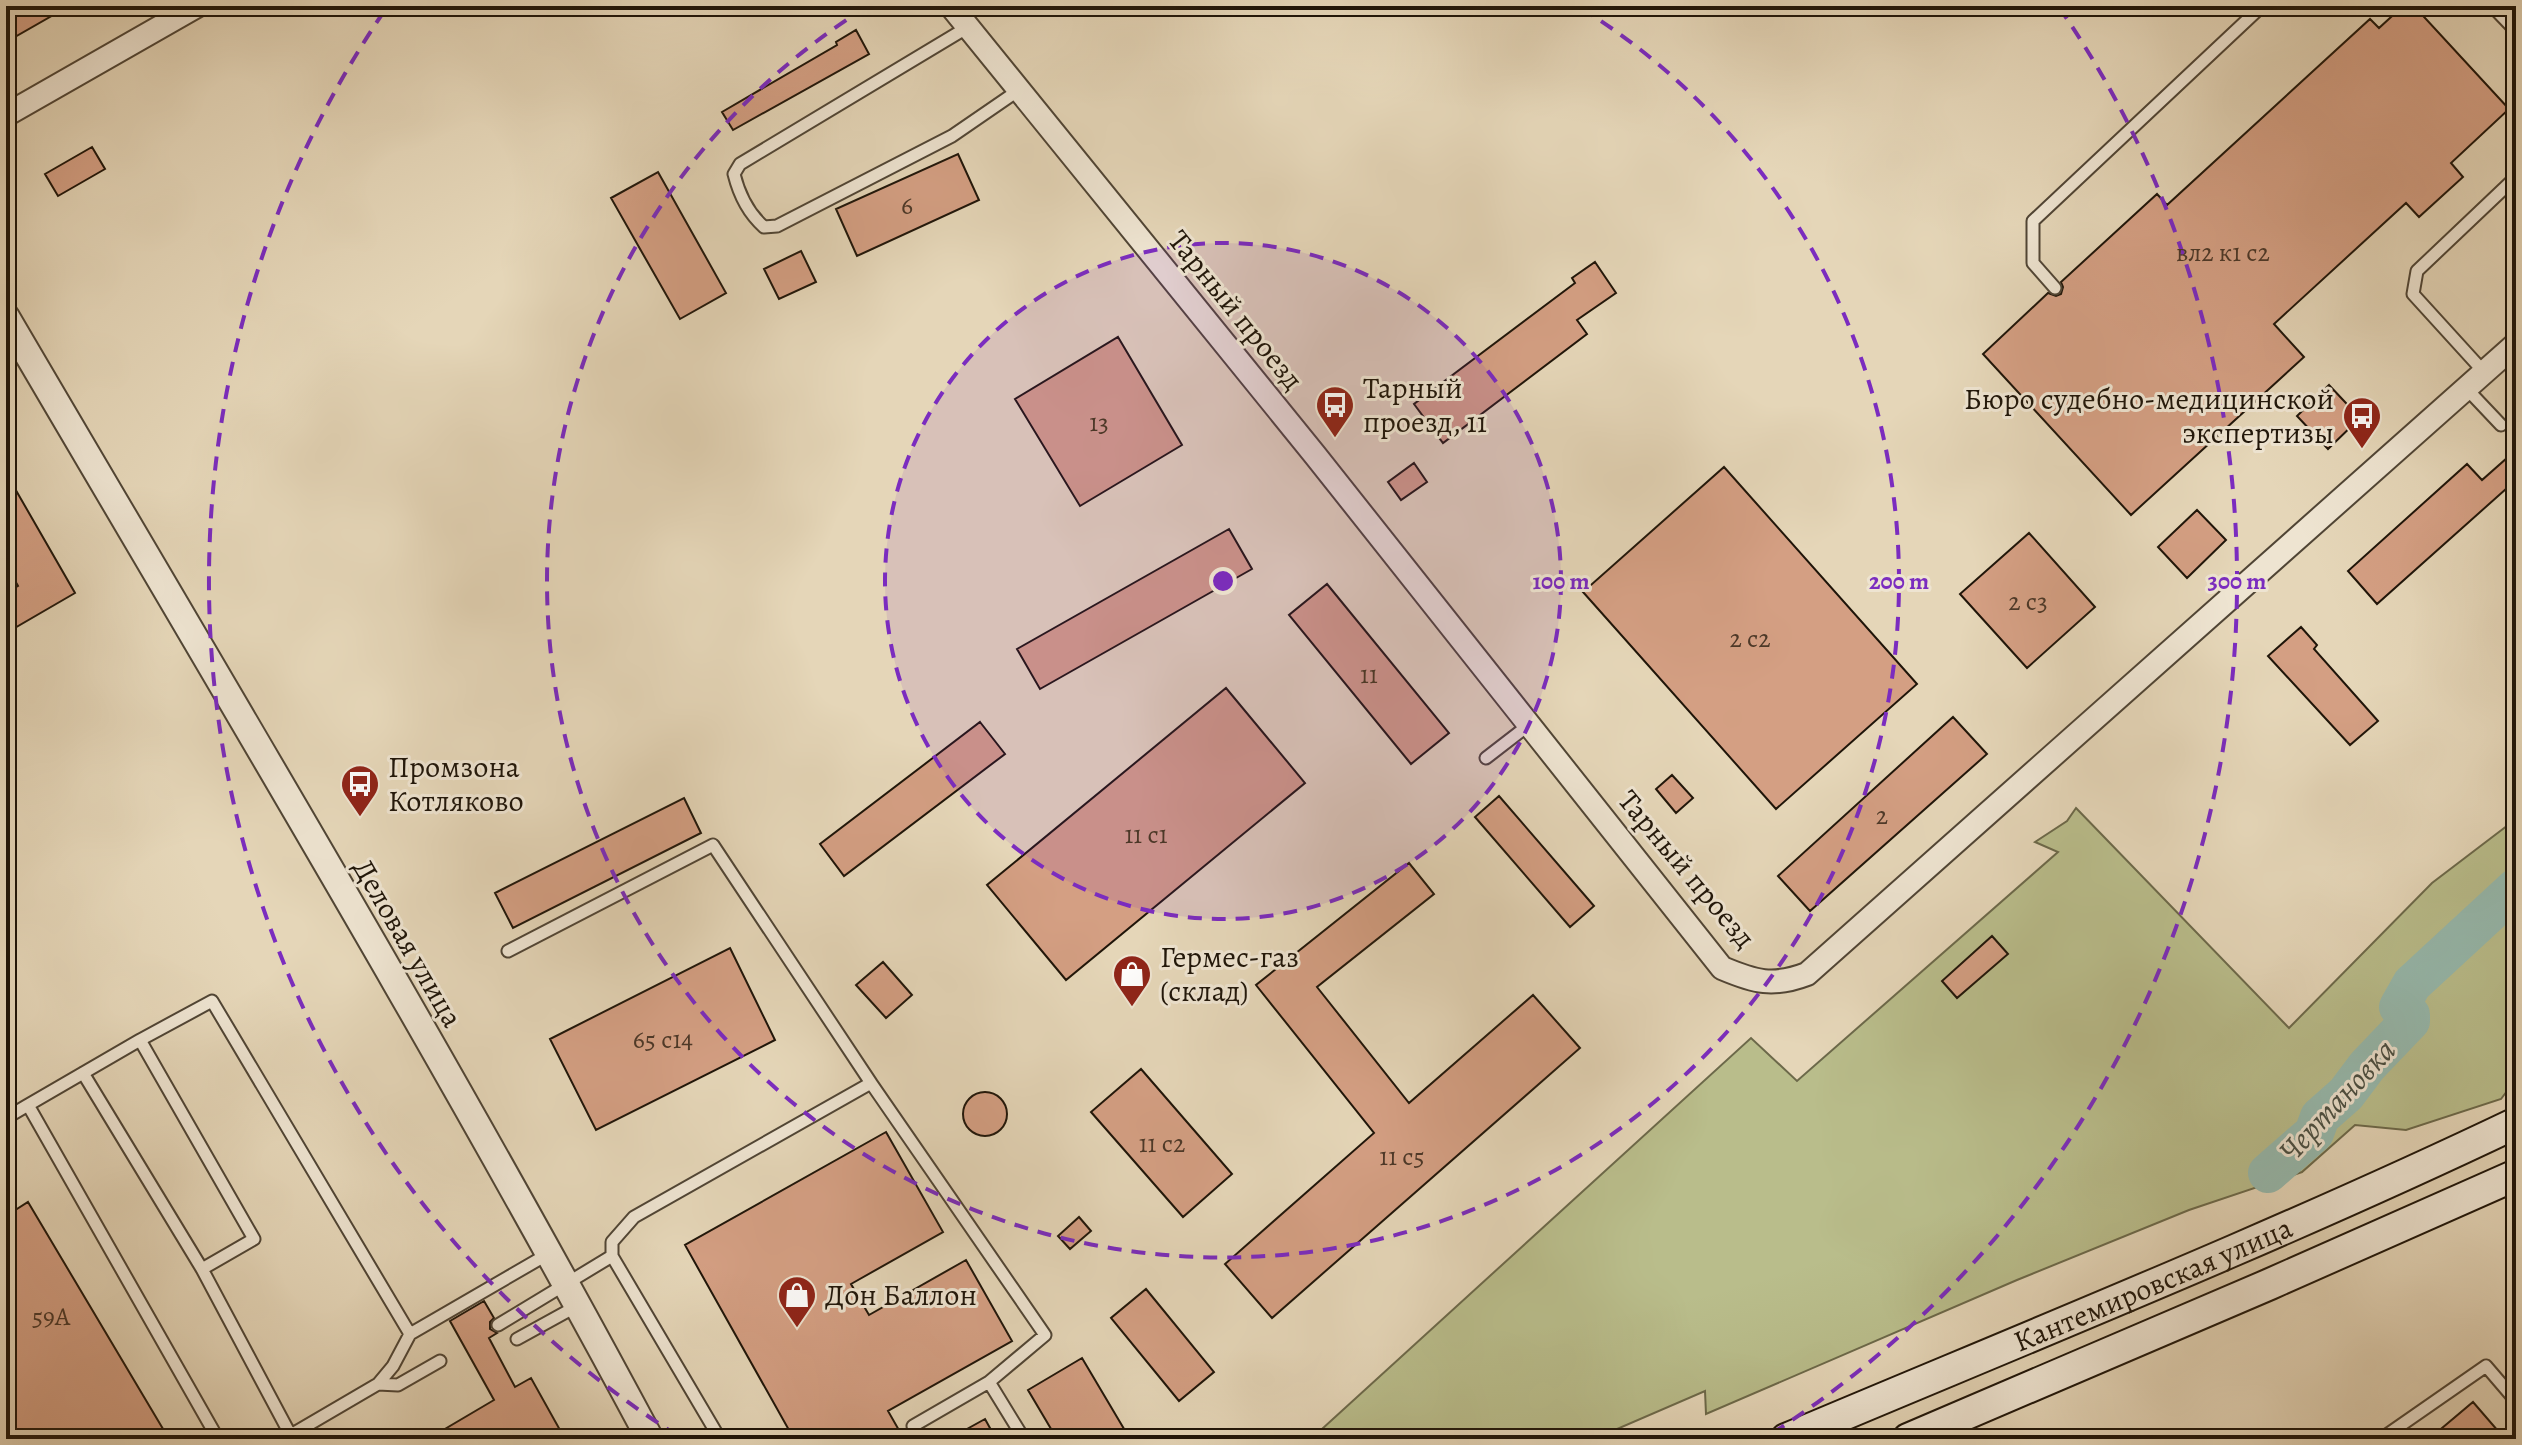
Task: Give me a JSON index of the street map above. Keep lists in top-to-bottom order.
{
  "streets": {
    "main road": ["Кантемировская улица"],
    "street": ["Тарный проезд", "Деловая улица"]
  },
  "water": ["Чертановка"],
  "places": {
    "bus stop": ["Тарный проезд, 11", "Бюро судебно-медицинской экспертизы", "Промзона Котляково"],
    "shop": ["Гермес-газ (склад)", "Дон Баллон"]
  },
  "house_numbers": [
    "6",
    "вл2 к1 с2",
    "13",
    "2 с3",
    "2 с2",
    "11",
    "2",
    "11 с1",
    "65 с14",
    "11 с2",
    "11 с5",
    "59А"
  ],
  "rings": ["100 m", "200 m", "300 m"]
}
